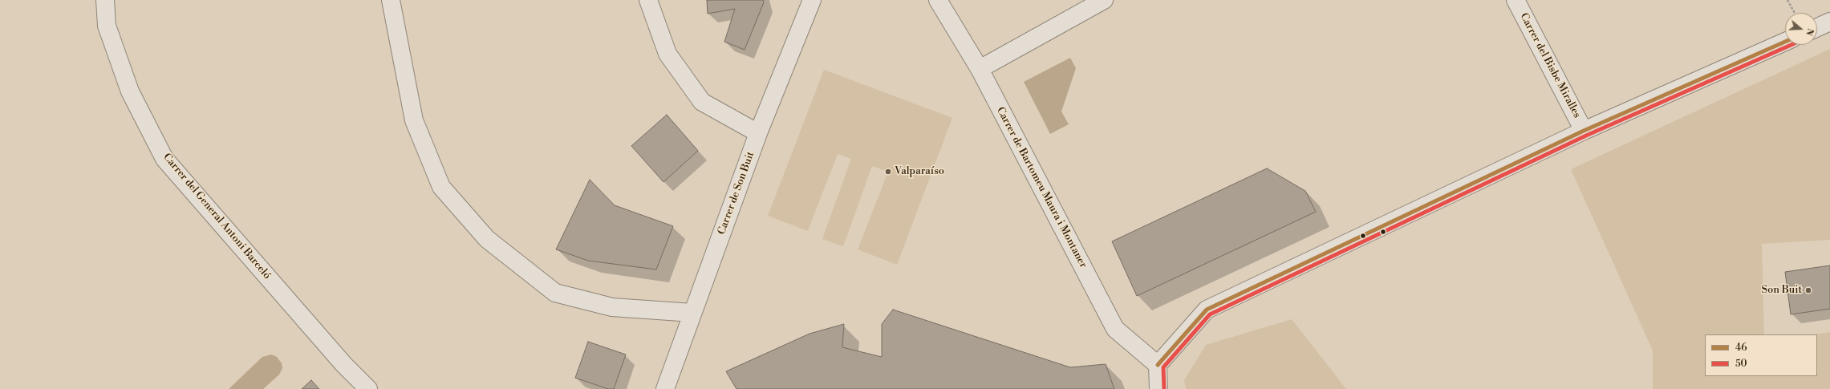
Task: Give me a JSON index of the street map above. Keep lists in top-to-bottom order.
{
  "streets": {
    "street": [
      "Carrer del Bisbe Miralles",
      "Carrer de Bartomeu Maura i Montaner",
      "Carrer de Son Buit",
      "Carrer del General Antoni Barceló"
    ]
  },
  "places": ["Valparaíso", "Son Buit"],
  "lines": ["transit line 46", "transit line 50"],
  "legend": ["46", "50"],
  "north": "right"
}
